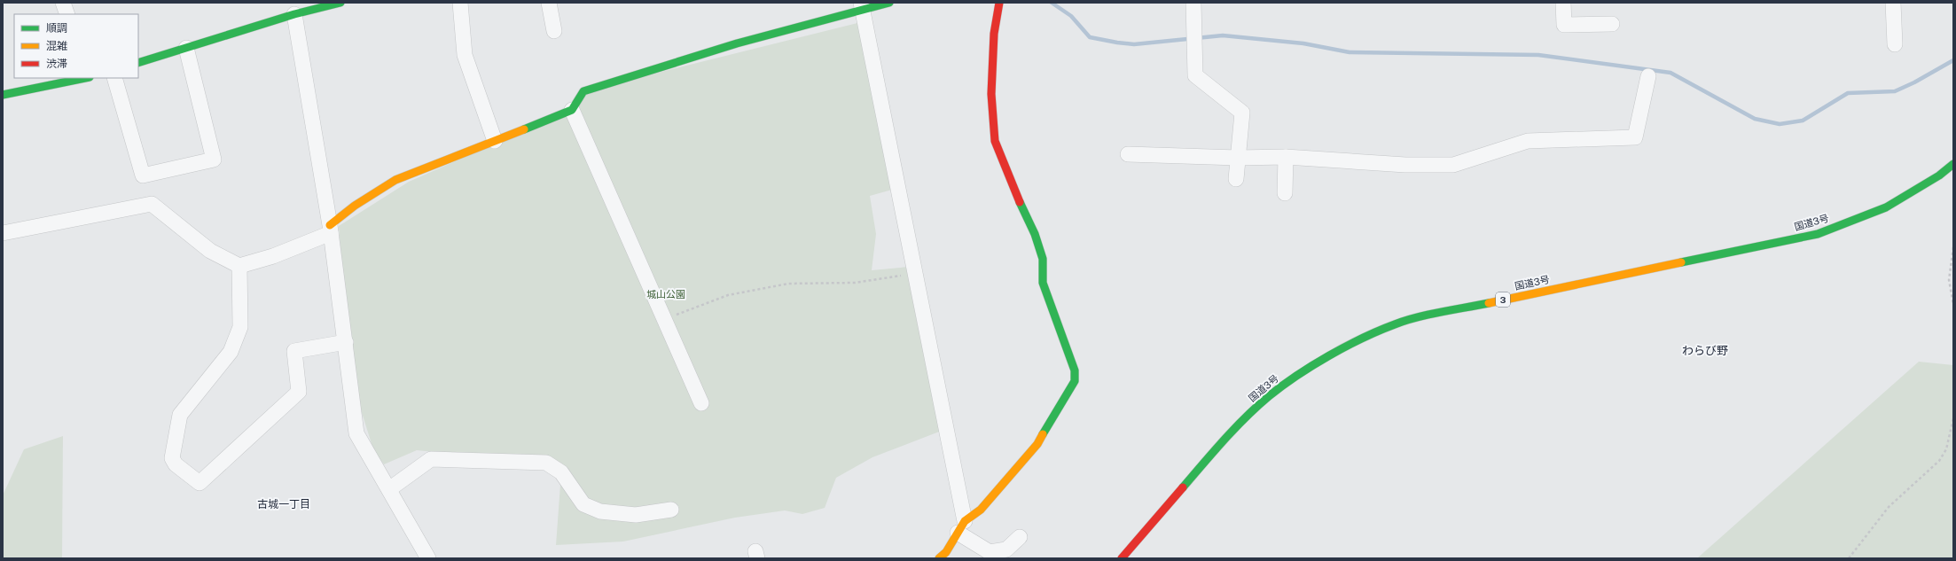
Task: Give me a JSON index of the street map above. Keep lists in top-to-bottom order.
{
  "streets": {
    "main road": ["国道3号", "3"]
  },
  "districts": ["わらび野", "古城一丁目"],
  "parks": ["城山公園"],
  "legend": ["順調", "混雑", "渋滞"]
}
